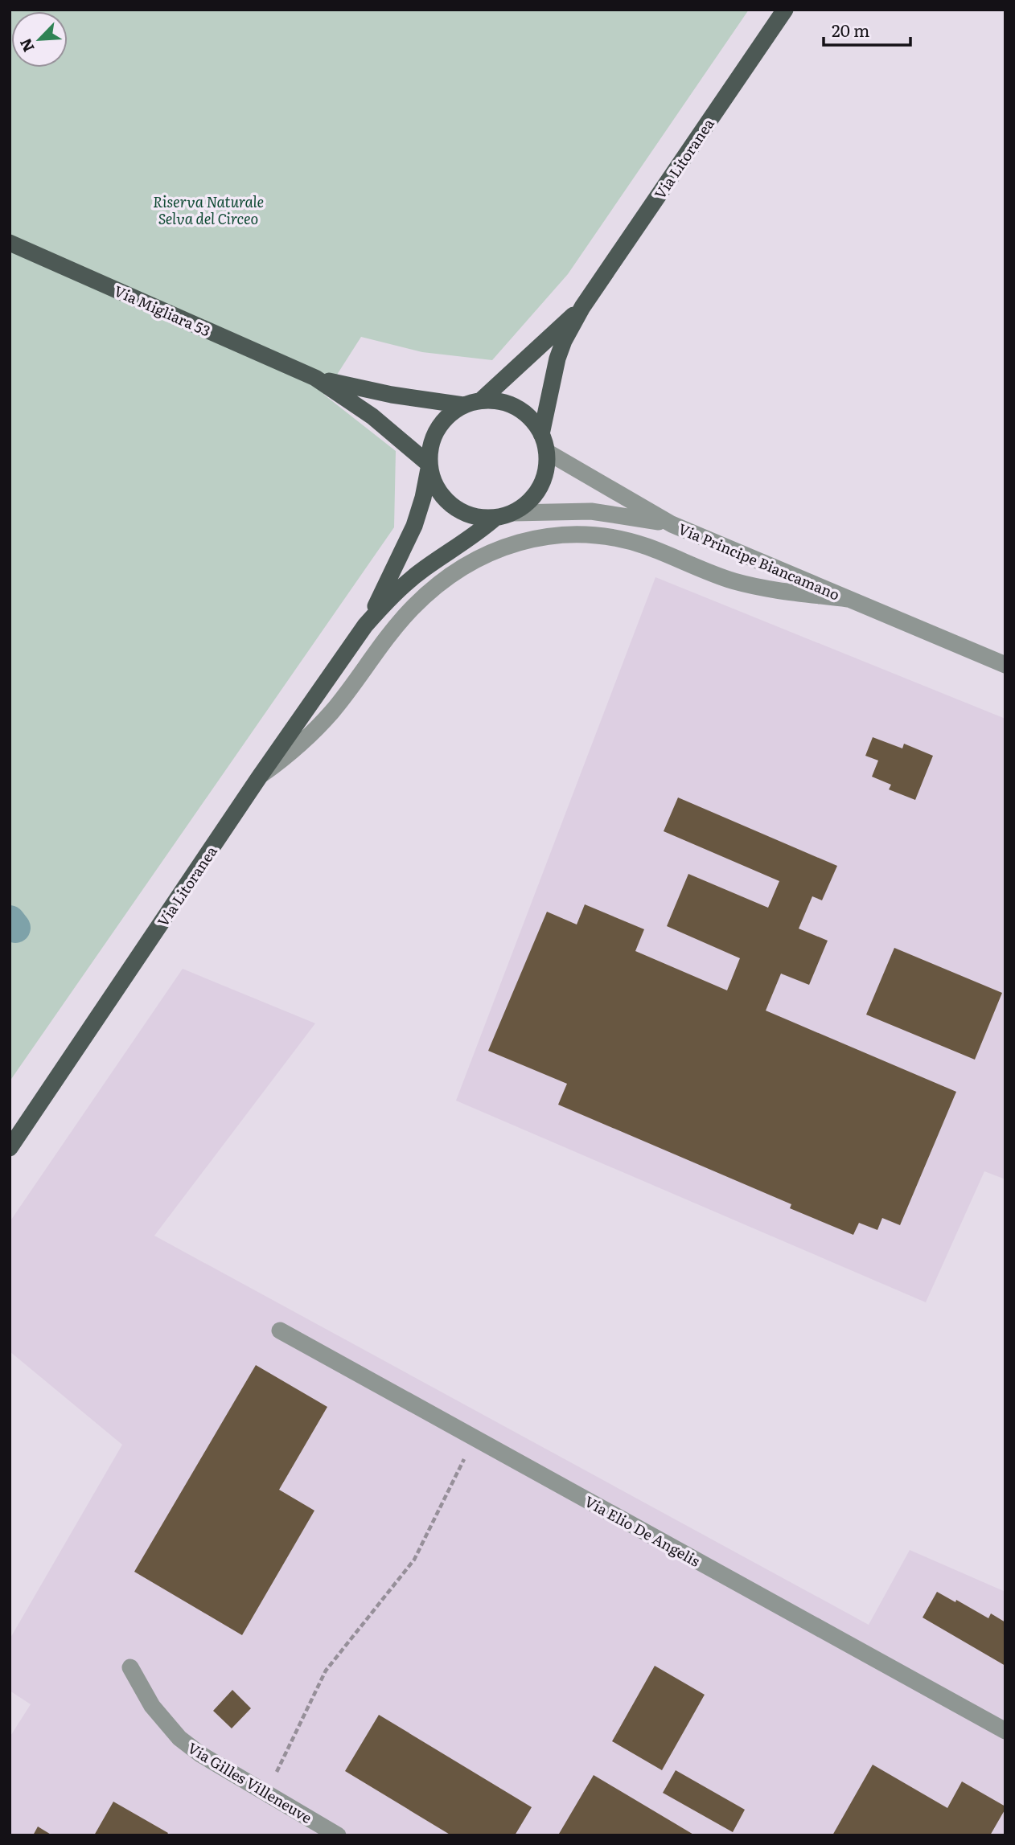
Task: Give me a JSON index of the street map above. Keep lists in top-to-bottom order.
{
  "streets": {
    "main road": ["Via Litoranea", "Via Migliara 53"],
    "street": ["Via Principe Biancamano", "Via Elio De Angelis", "Via Gilles Villeneuve"]
  },
  "crossings": [
    ["Via Litoranea", "Via Migliara 53"],
    ["Via Litoranea", "Via Principe Biancamano"],
    ["Via Migliara 53", "Via Principe Biancamano"]
  ],
  "parks": ["Riserva Naturale Selva del Circeo"],
  "scale_bar": "20 m",
  "north": "bottom left"
}
